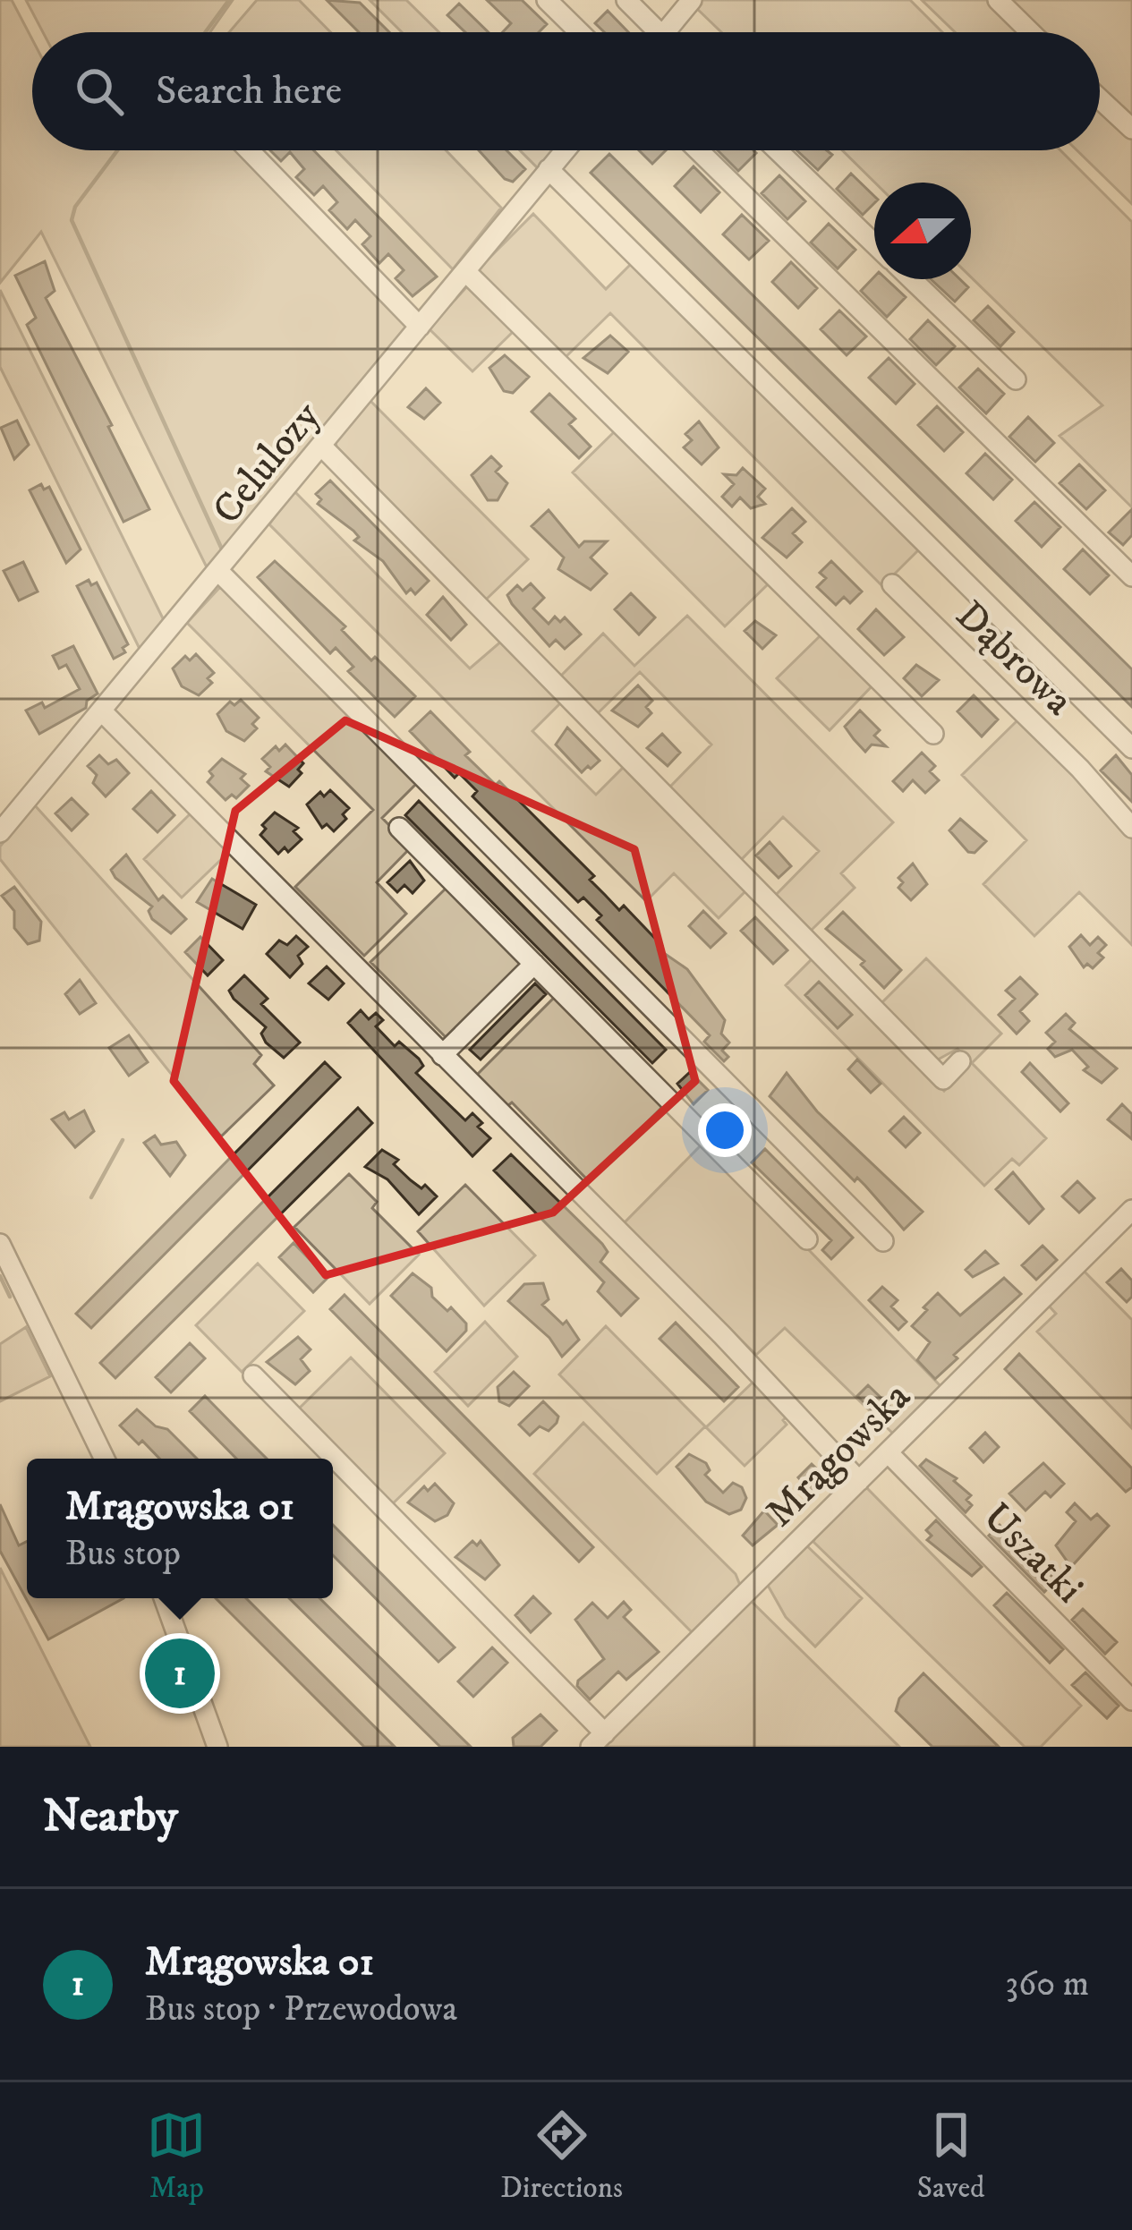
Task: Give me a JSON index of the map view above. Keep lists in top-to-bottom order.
{
  "streets": {
    "street": [
      "Celulozy",
      "Dąbrowa",
      "Mrągowska",
      "Uszatki"
    ]
  },
  "crossings": [
    ["Mrągowska", "Uszatki"]
  ],
  "north": "left",
  "page": {
    "search": "Search here",
    "popup": ["Mrągowska 01", "Bus stop"],
    "pins": "1",
    "heading": "Nearby",
    "list": [
      {
        "mark": "1",
        "name": "Mrągowska 01",
        "note": "Bus stop · Przewodowa",
        "value": "360 m"
      }
    ],
    "nav": ["Map", "Directions", "Saved"]
  }
}
